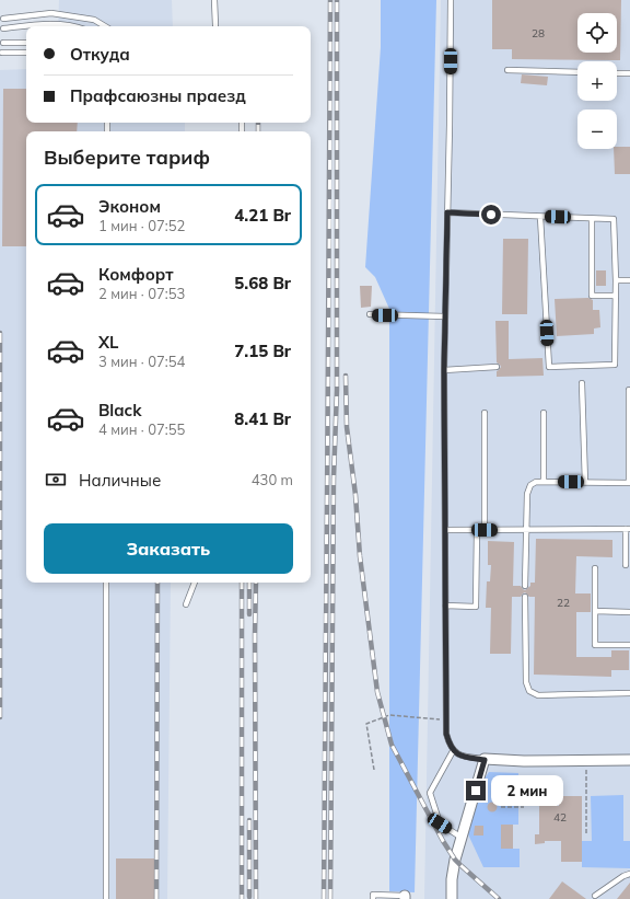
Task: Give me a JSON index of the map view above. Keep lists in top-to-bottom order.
{
  "house_numbers": ["28", "22", "42"],
  "page": {
    "map_buttons": ["+", "−"],
    "banner": ["Откуда", "Прафсаюзны праезд"],
    "heading": "Выберите тариф",
    "list": [
      {
        "name": "Эконом",
        "note": "1 мин · 07:52",
        "value": "4.21 Br"
      },
      {
        "name": "Комфорт",
        "note": "2 мин · 07:53",
        "value": "5.68 Br"
      },
      {
        "name": "XL",
        "note": "3 мин · 07:54",
        "value": "7.15 Br"
      },
      {
        "name": "Black",
        "note": "4 мин · 07:55",
        "value": "8.41 Br"
      }
    ],
    "pay": ["Наличные", "430 m"],
    "buttons": "Заказать",
    "bubble": "2 мин"
  }
}
